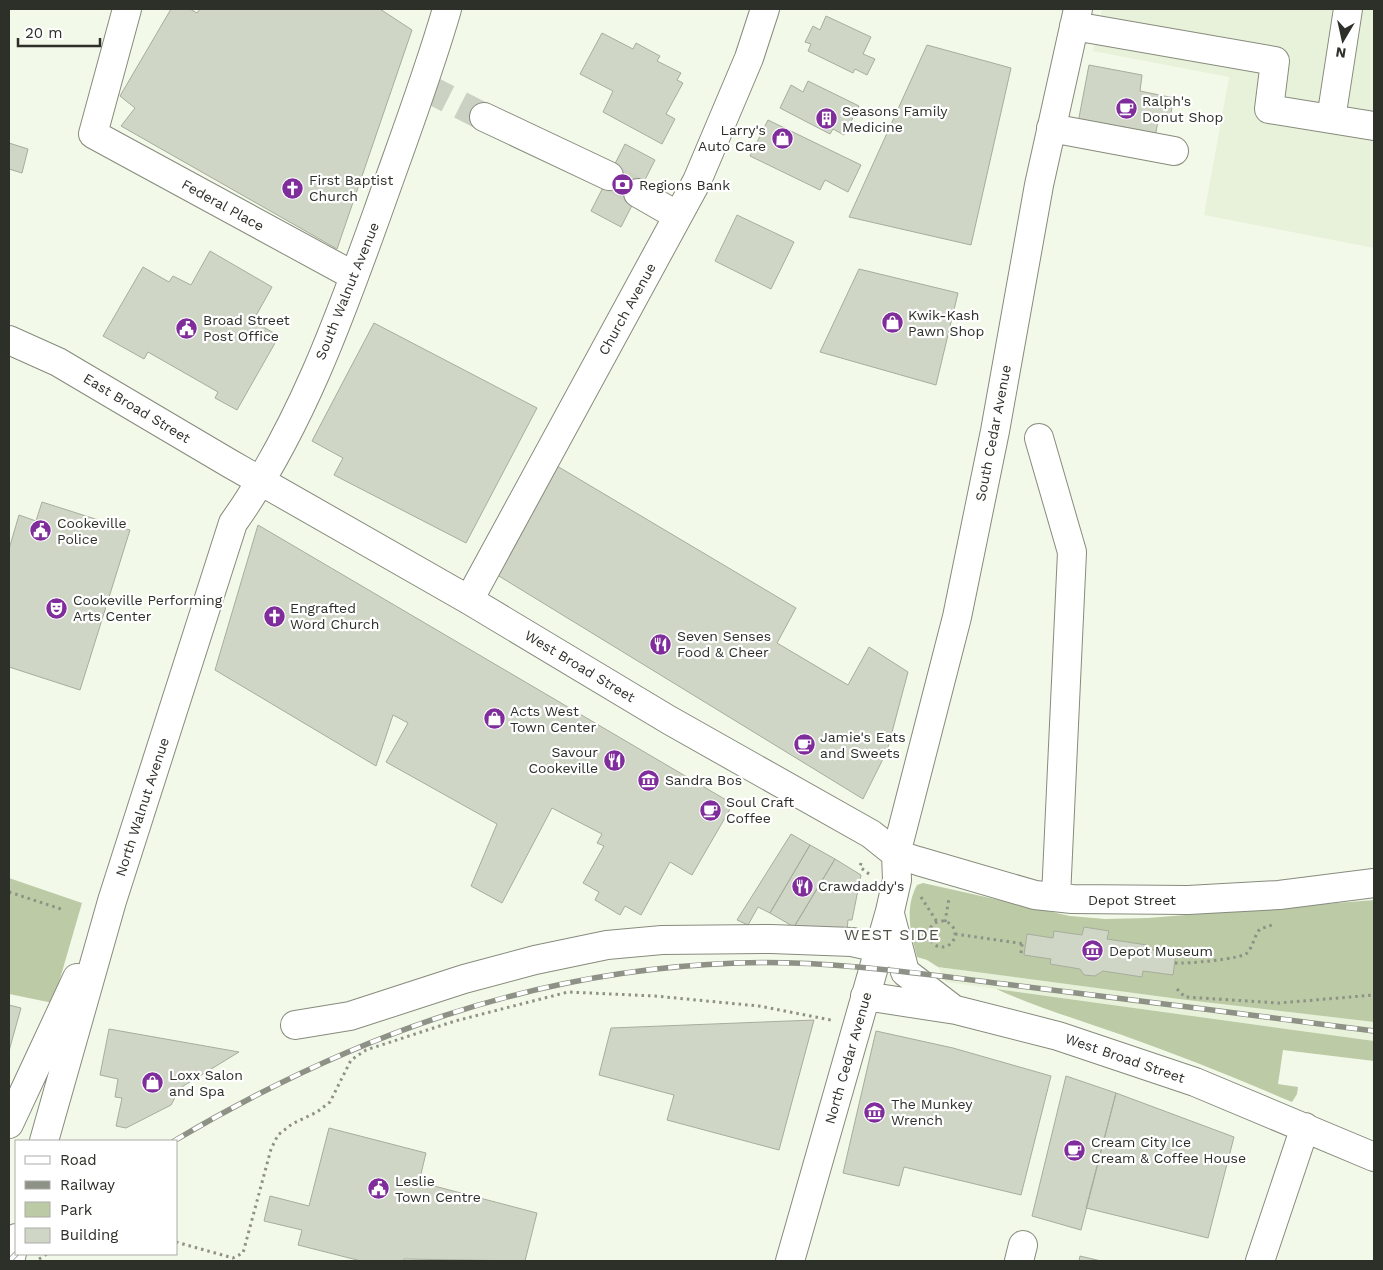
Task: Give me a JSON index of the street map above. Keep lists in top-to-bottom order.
{
  "streets": {
    "street": [
      "Federal Place",
      "South Walnut Avenue",
      "Church Avenue",
      "East Broad Street",
      "South Cedar Avenue",
      "West Broad Street",
      "North Walnut Avenue",
      "Depot Street",
      "North Cedar Avenue"
    ]
  },
  "crossings": [
    ["Federal Place", "South Walnut Avenue"],
    ["South Walnut Avenue", "East Broad Street"],
    ["South Walnut Avenue", "West Broad Street"],
    ["South Walnut Avenue", "North Walnut Avenue"],
    ["Church Avenue", "West Broad Street"],
    ["East Broad Street", "West Broad Street"],
    ["East Broad Street", "North Walnut Avenue"],
    ["South Cedar Avenue", "West Broad Street"],
    ["South Cedar Avenue", "Depot Street"],
    ["South Cedar Avenue", "North Cedar Avenue"],
    ["West Broad Street", "North Walnut Avenue"],
    ["West Broad Street", "Depot Street"],
    ["West Broad Street", "North Cedar Avenue"],
    ["Depot Street", "North Cedar Avenue"]
  ],
  "districts": ["WEST SIDE"],
  "places": {
    "cafe": [
      "Ralph's Donut Shop",
      "Jamie's Eats and Sweets",
      "Soul Craft Coffee",
      "Cream City Ice Cream & Coffee House"
    ],
    "building": ["Seasons Family Medicine"],
    "shop": [
      "Larry's Auto Care",
      "Kwik-Kash Pawn Shop",
      "Acts West Town Center",
      "Loxx Salon and Spa"
    ],
    "bank": ["Regions Bank"],
    "church": ["First Baptist Church", "Engrafted Word Church"],
    "public building": ["Broad Street Post Office", "Cookeville Police", "Leslie Town Centre"],
    "theatre": ["Cookeville Performing Arts Center"],
    "restaurant": ["Seven Senses Food & Cheer", "Savour Cookeville", "Crawdaddy's"],
    "museum": ["Sandra Bos", "Depot Museum", "The Munkey Wrench"]
  },
  "legend": [
    "Road",
    "Railway",
    "Park",
    "Building"
  ],
  "scale_bar": "20 m",
  "north": "bottom"
}
